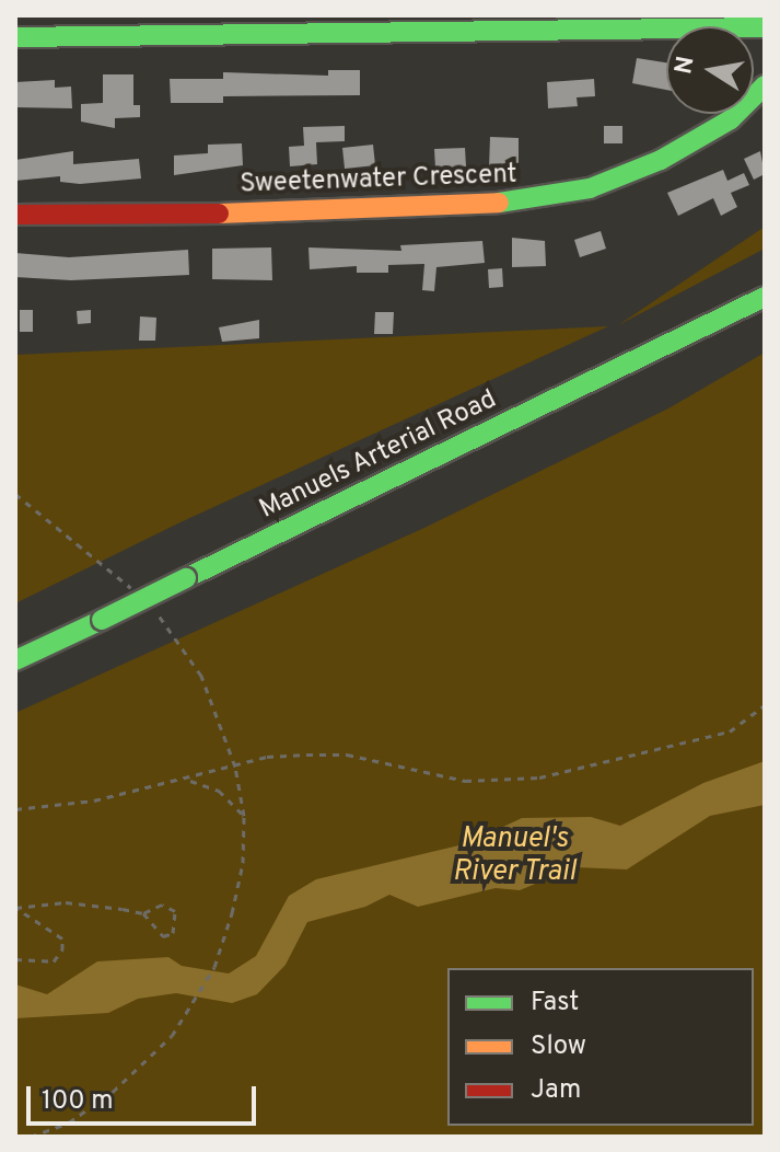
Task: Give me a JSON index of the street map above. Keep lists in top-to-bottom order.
{
  "streets": {
    "street": ["Sweetenwater Crescent", "Manuels Arterial Road"]
  },
  "water": ["Manuel's River Trail"],
  "legend": ["Fast", "Slow", "Jam"],
  "scale_bar": "100 m",
  "north": "left"
}
